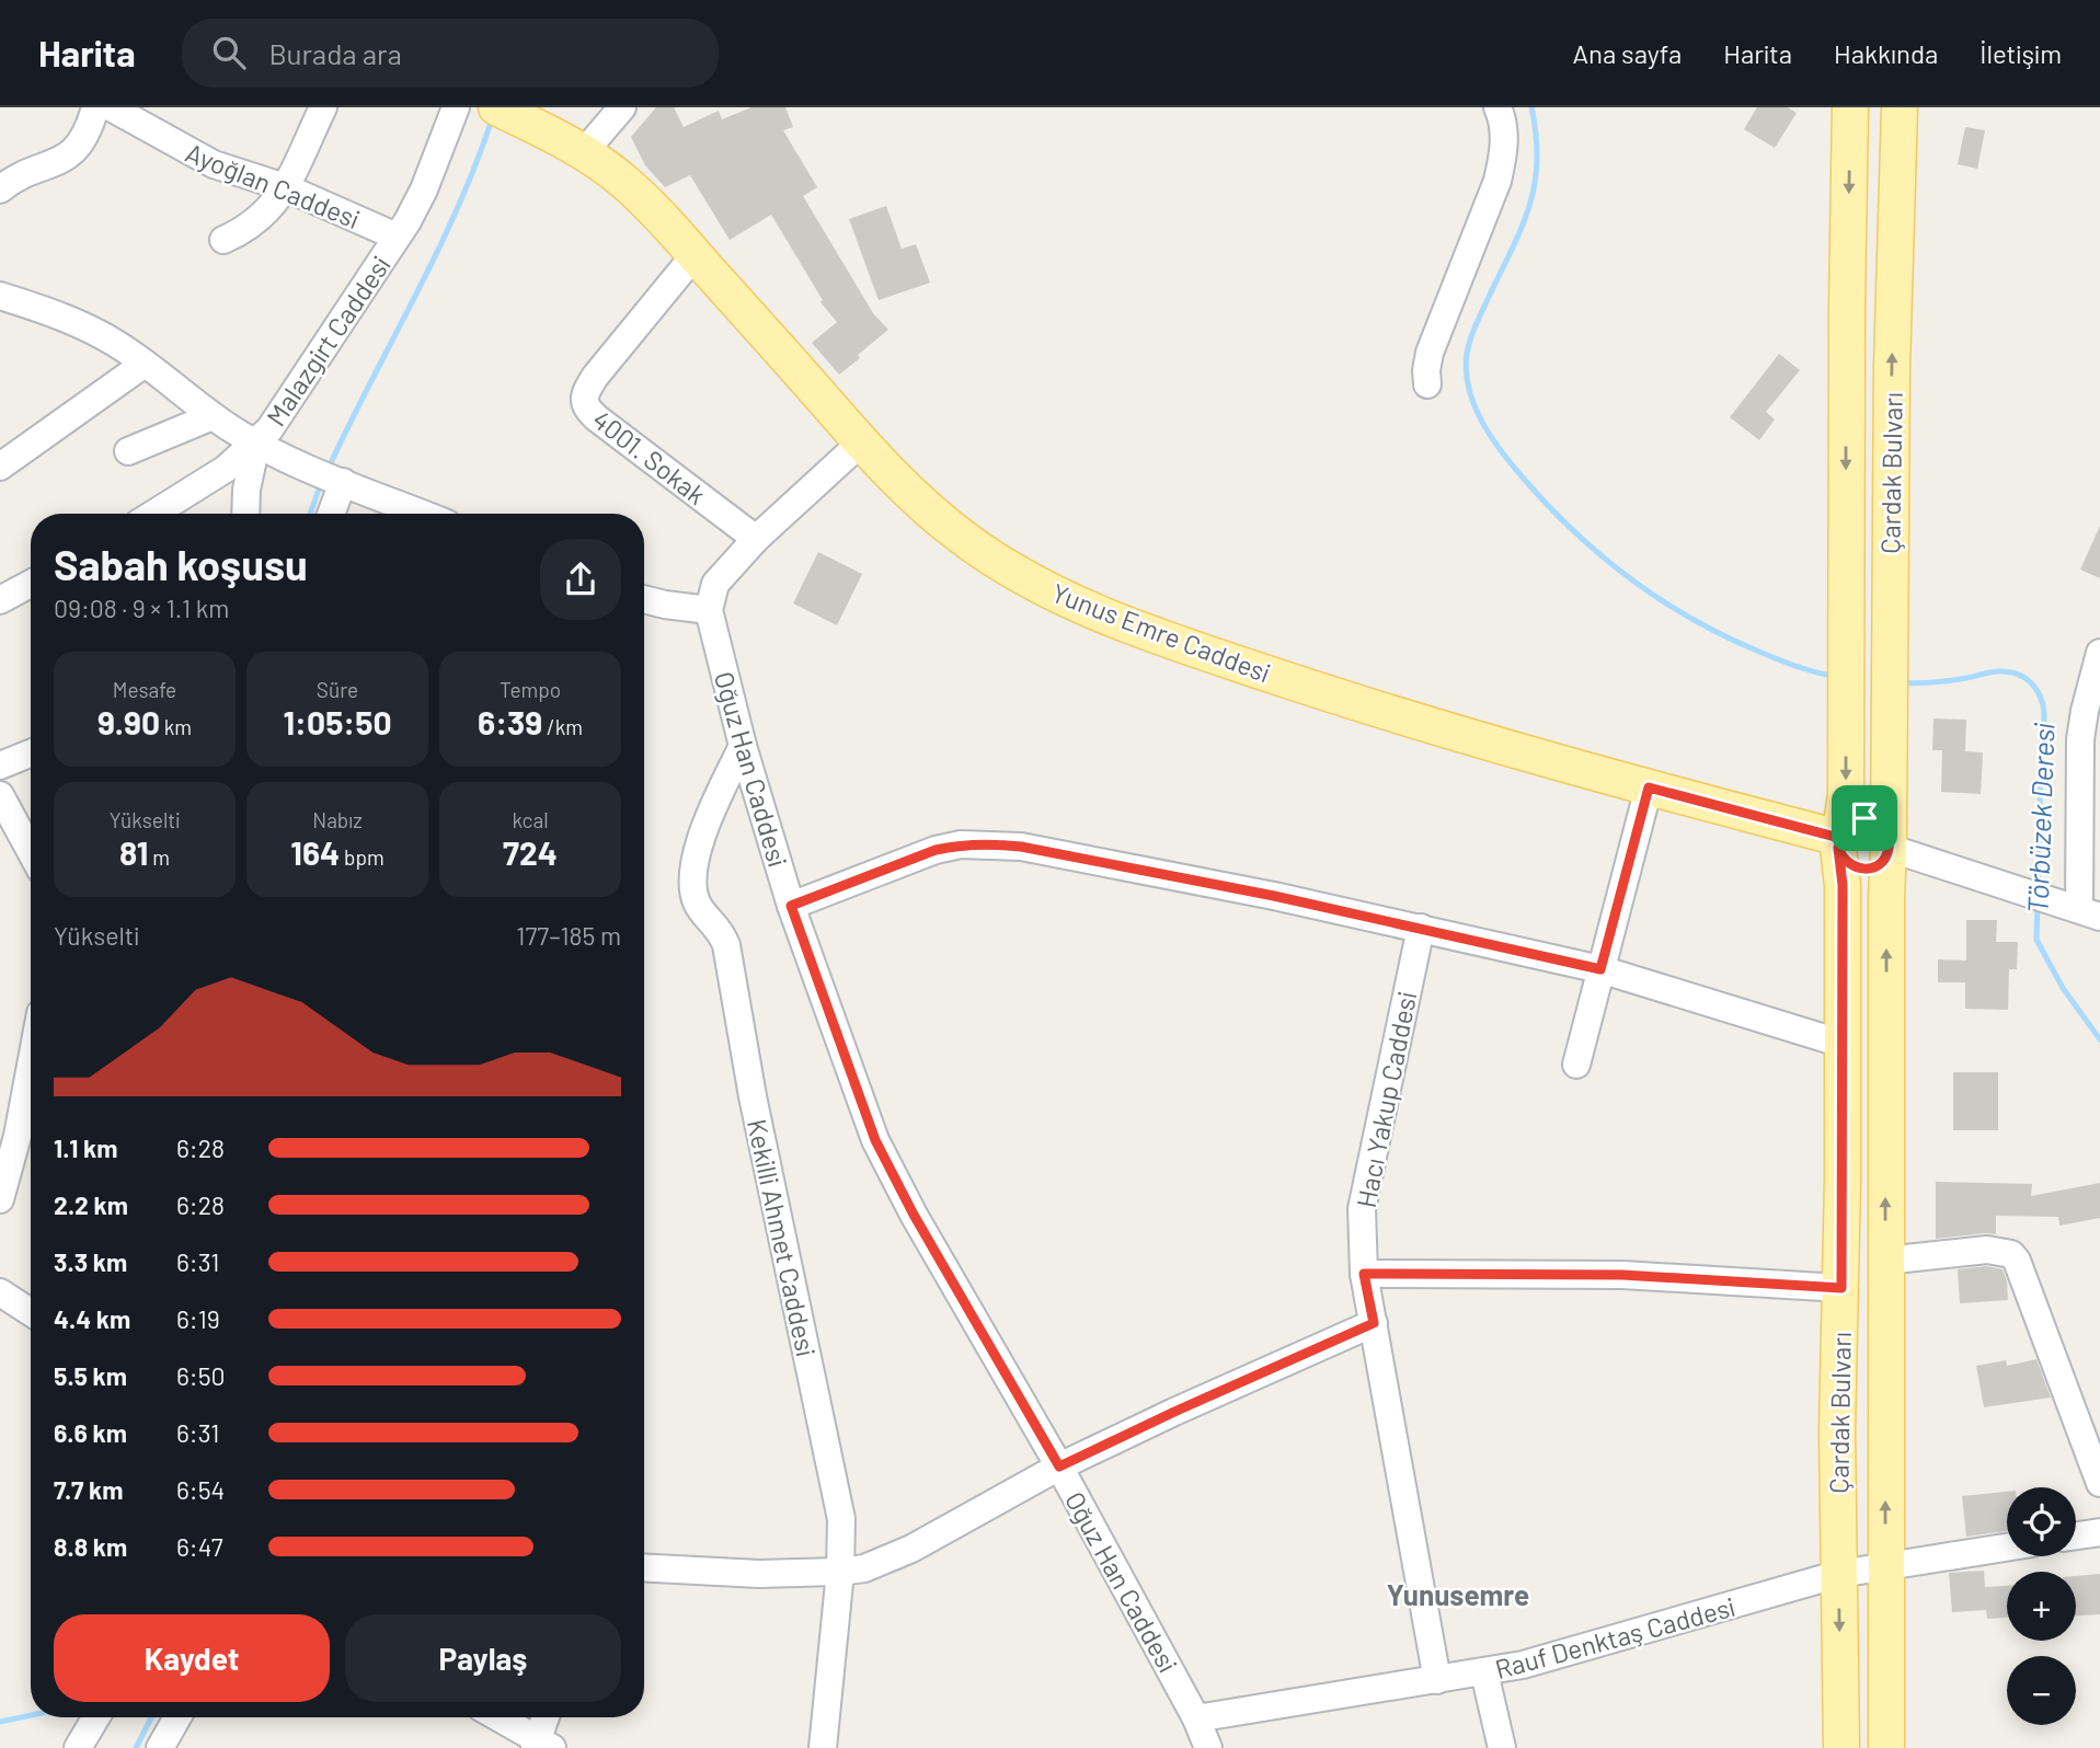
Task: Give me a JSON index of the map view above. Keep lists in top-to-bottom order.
{
  "streets": {
    "main road": ["Çardak Bulvarı", "Yunus Emre Caddesi"],
    "street": [
      "Ayoğlan Caddesi",
      "Malazgirt Caddesi",
      "4001. Sokak",
      "Oğuz Han Caddesi",
      "Hacı Yakup Caddesi",
      "Kekilli Ahmet Caddesi",
      "Rauf Denktaş Caddesi"
    ]
  },
  "crossings": [
    ["Ayoğlan Caddesi", "Malazgirt Caddesi"],
    ["4001. Sokak", "Yunus Emre Caddesi"],
    ["Çardak Bulvarı", "Yunus Emre Caddesi"],
    ["Çardak Bulvarı", "Rauf Denktaş Caddesi"],
    ["Oğuz Han Caddesi", "Kekilli Ahmet Caddesi"],
    ["Oğuz Han Caddesi", "Rauf Denktaş Caddesi"],
    ["Hacı Yakup Caddesi", "Rauf Denktaş Caddesi"]
  ],
  "districts": ["Yunusemre"],
  "water": ["Törbüzek Deresi"],
  "page": {
    "header": "Harita",
    "search": "Burada ara",
    "nav": [
      "Ana sayfa",
      "Harita",
      "Hakkında",
      "İletişim"
    ],
    "heading": ["Sabah koşusu", "09:08 · 9 × 1.1 km"],
    "stats": [
      ["Mesafe", "9.90 km"],
      ["Süre", "1:05:50"],
      ["Tempo", "6:39 /km"],
      ["Yükselti", "81 m"],
      ["Nabız", "164 bpm"],
      ["kcal", "724"]
    ],
    "chart": ["Yükselti", "177–185 m"],
    "list": [
      {
        "name": "1.1 km",
        "note": "6:28"
      },
      {
        "name": "2.2 km",
        "note": "6:28"
      },
      {
        "name": "3.3 km",
        "note": "6:31"
      },
      {
        "name": "4.4 km",
        "note": "6:19"
      },
      {
        "name": "5.5 km",
        "note": "6:50"
      },
      {
        "name": "6.6 km",
        "note": "6:31"
      },
      {
        "name": "7.7 km",
        "note": "6:54"
      },
      {
        "name": "8.8 km",
        "note": "6:47"
      }
    ],
    "map_buttons": ["+", "−"],
    "buttons": ["Kaydet", "Paylaş"]
  }
}
